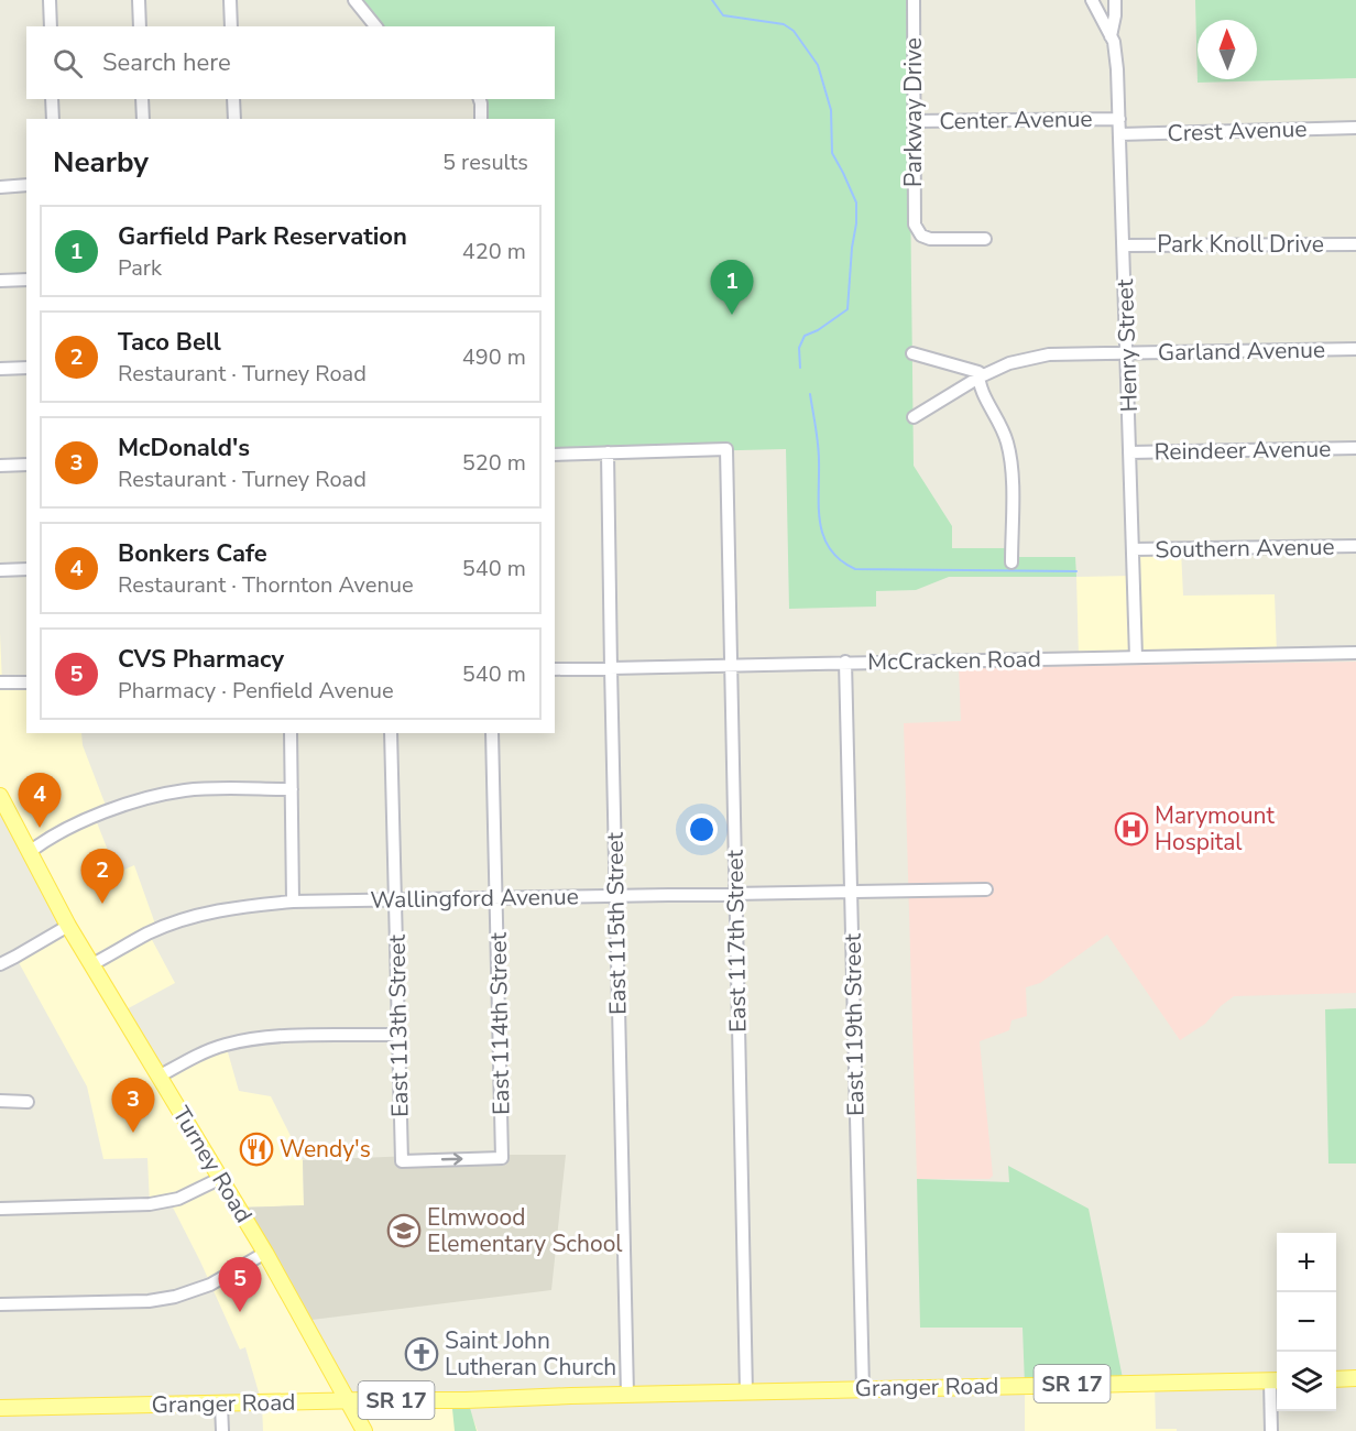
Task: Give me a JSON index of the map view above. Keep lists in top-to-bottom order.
{
  "streets": {
    "main road": ["Turney Road", "SR 17", "Granger Road"],
    "street": [
      "Parkway Drive",
      "Center Avenue",
      "Crest Avenue",
      "Park Knoll Drive",
      "Henry Street",
      "Garland Avenue",
      "Reindeer Avenue",
      "Southern Avenue",
      "McCracken Road",
      "Wallingford Avenue",
      "East 115th Street",
      "East 117th Street",
      "East 114th Street",
      "East 119th Street",
      "East 113th Street"
    ]
  },
  "crossings": [
    ["Parkway Drive", "Center Avenue"],
    ["Center Avenue", "Henry Street"],
    ["Crest Avenue", "Henry Street"],
    ["Park Knoll Drive", "Henry Street"],
    ["Henry Street", "Garland Avenue"],
    ["Henry Street", "Reindeer Avenue"],
    ["Henry Street", "Southern Avenue"],
    ["Henry Street", "McCracken Road"],
    ["McCracken Road", "East 115th Street"],
    ["McCracken Road", "East 117th Street"],
    ["McCracken Road", "East 119th Street"],
    ["Wallingford Avenue", "East 115th Street"],
    ["Wallingford Avenue", "East 117th Street"],
    ["Wallingford Avenue", "East 114th Street"],
    ["Wallingford Avenue", "East 119th Street"],
    ["Wallingford Avenue", "East 113th Street"],
    ["Wallingford Avenue", "Turney Road"],
    ["East 115th Street", "East 117th Street"],
    ["East 115th Street", "Granger Road"],
    ["East 117th Street", "Granger Road"],
    ["East 114th Street", "East 113th Street"],
    ["East 119th Street", "Granger Road"],
    ["Turney Road", "Granger Road"]
  ],
  "places": {
    "hospital": ["Marymount Hospital"],
    "restaurant": ["Wendy's"],
    "school or university": ["Elmwood Elementary School"],
    "church": ["Saint John Lutheran Church"]
  },
  "north": "top",
  "page": {
    "search": "Search here",
    "heading": ["Nearby", "5 results"],
    "list": [
      {
        "mark": "1",
        "name": "Garfield Park Reservation",
        "note": "Park",
        "value": "420 m"
      },
      {
        "mark": "2",
        "name": "Taco Bell",
        "note": "Restaurant · Turney Road",
        "value": "490 m"
      },
      {
        "mark": "3",
        "name": "McDonald's",
        "note": "Restaurant · Turney Road",
        "value": "520 m"
      },
      {
        "mark": "4",
        "name": "Bonkers Cafe",
        "note": "Restaurant · Thornton Avenue",
        "value": "540 m"
      },
      {
        "mark": "5",
        "name": "CVS Pharmacy",
        "note": "Pharmacy · Penfield Avenue",
        "value": "540 m"
      }
    ],
    "pins": [
      "1",
      "4",
      "2",
      "3",
      "5"
    ],
    "map_buttons": ["+", "−"]
  }
}
